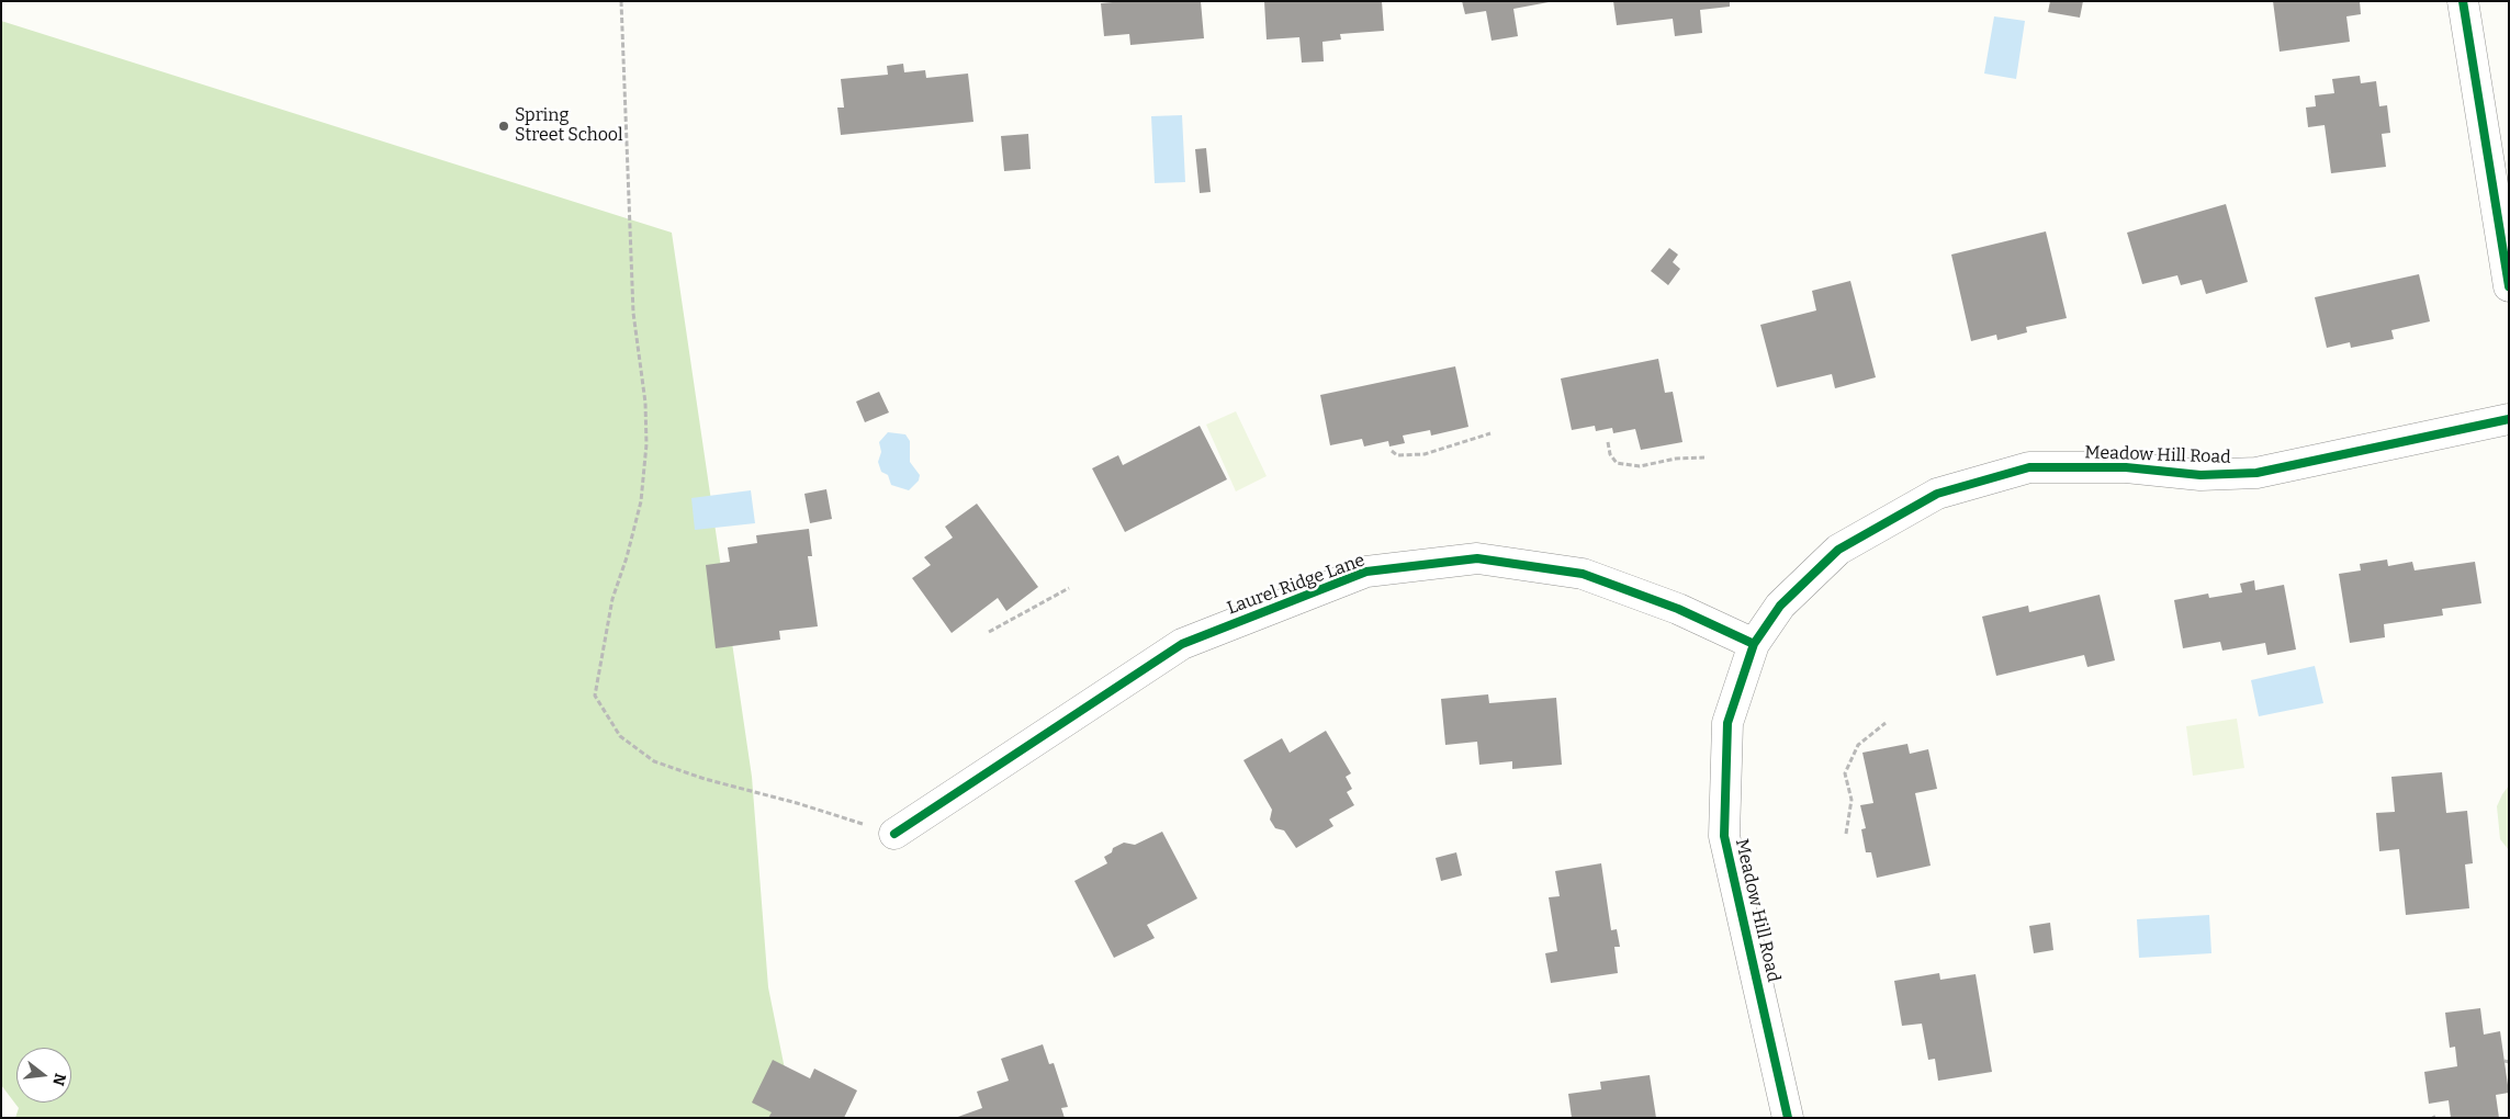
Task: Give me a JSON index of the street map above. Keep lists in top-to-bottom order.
{
  "streets": {
    "street": ["Meadow Hill Road", "Laurel Ridge Lane"]
  },
  "crossings": [
    ["Meadow Hill Road", "Laurel Ridge Lane"]
  ],
  "places": ["Spring Street School"],
  "north": "right"
}
